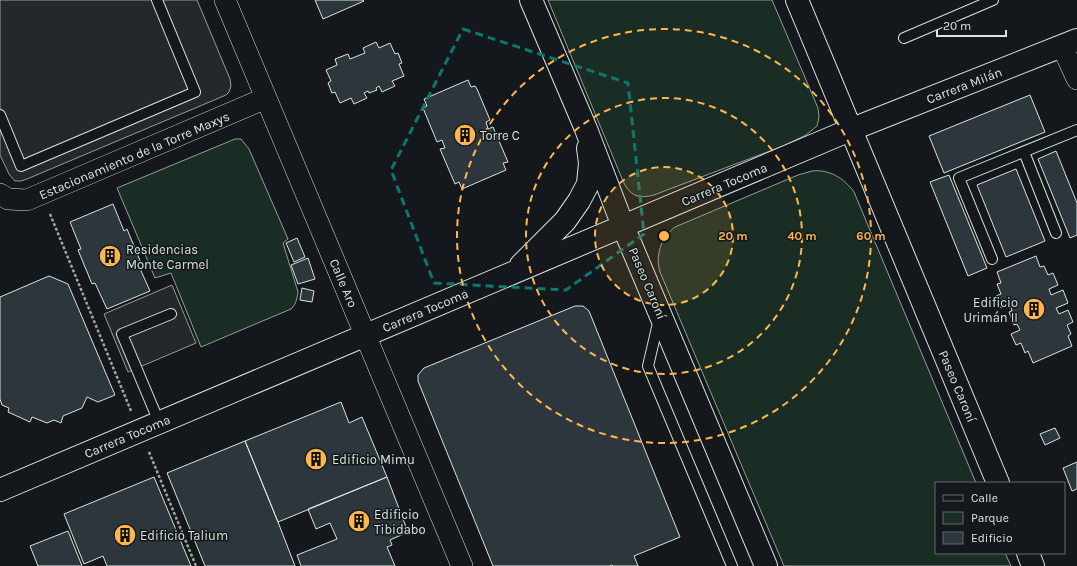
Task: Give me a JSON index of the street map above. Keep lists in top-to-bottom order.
{
  "streets": {
    "street": [
      "Carrera Milán",
      "Estacionamiento de la Torre Maxys",
      "Carrera Tocoma",
      "Calle Aro",
      "Paseo Caroní"
    ]
  },
  "crossings": [
    ["Carrera Milán", "Carrera Tocoma"],
    ["Carrera Milán", "Paseo Caroní"],
    ["Estacionamiento de la Torre Maxys", "Calle Aro"],
    ["Carrera Tocoma", "Calle Aro"],
    ["Carrera Tocoma", "Paseo Caroní"]
  ],
  "places": {
    "building": [
      "Torre C",
      "Residencias Monte Carmel",
      "Edificio Urimán II",
      "Edificio Mimu",
      "Edificio Tibidabo",
      "Edificio Talium"
    ]
  },
  "legend": ["Calle", "Parque", "Edificio"],
  "scale_bar": "20 m",
  "rings": ["20 m", "40 m", "60 m"]
}
